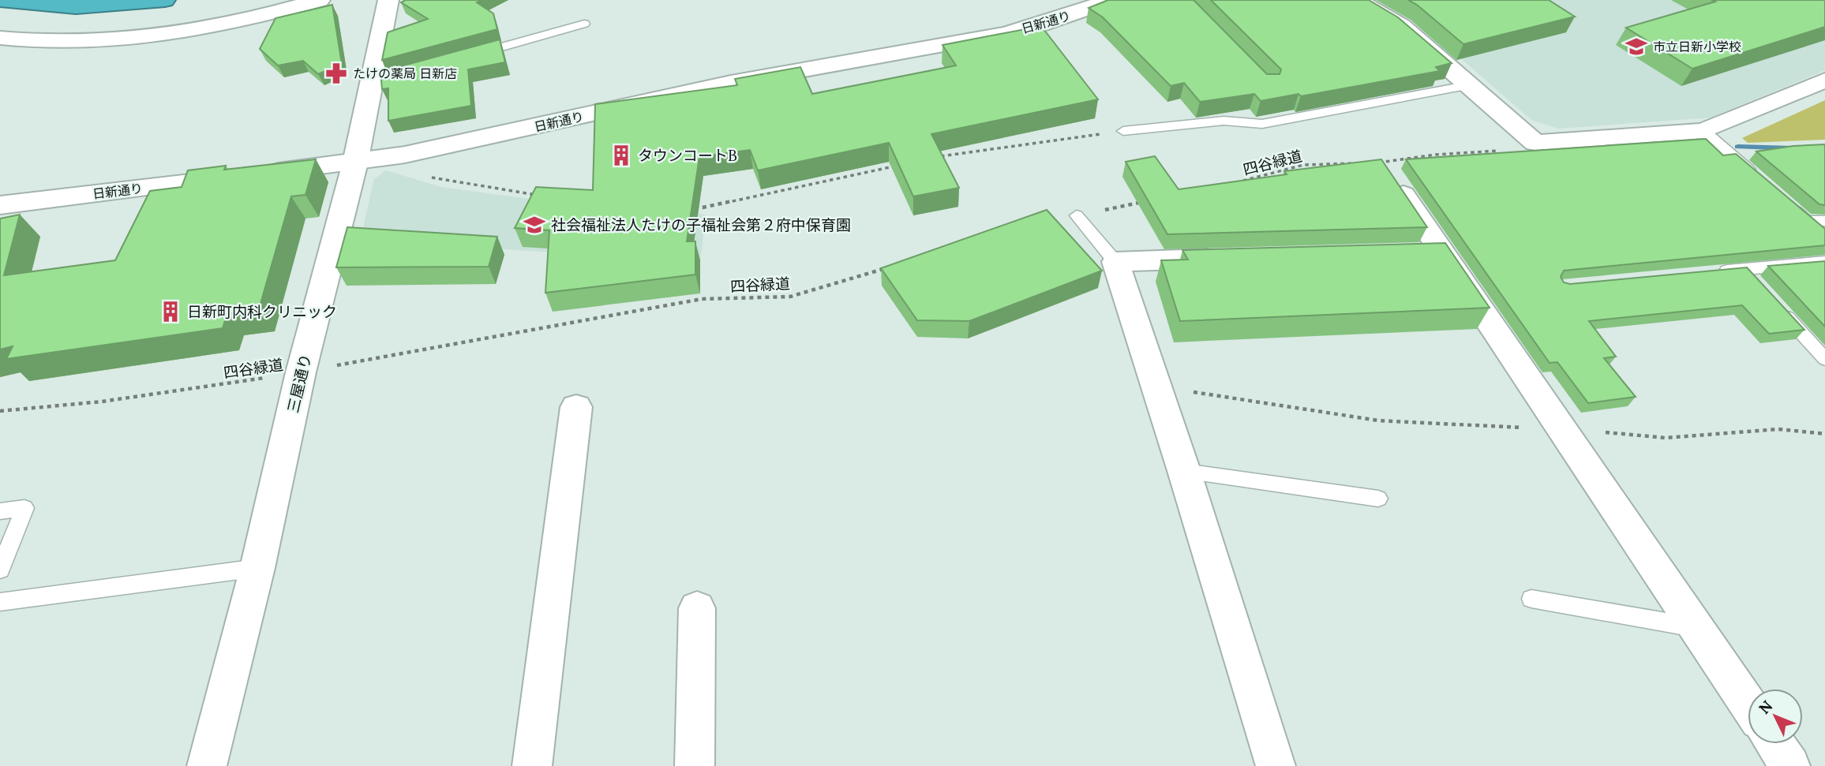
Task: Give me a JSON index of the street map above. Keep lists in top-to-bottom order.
{
  "streets": {
    "street": ["日新通り", "三屋通り"],
    "path": ["四谷緑道"]
  },
  "crossings": [
    ["日新通り", "三屋通り"],
    ["四谷緑道", "三屋通り"]
  ],
  "places": {
    "school or university": ["市立日新小学校", "社会福祉法人たけの子福祉会第２府中保育園"],
    "pharmacy": ["たけの薬局 日新店"],
    "building": ["タウンコートB", "日新町内科クリニック"]
  },
  "north": "top left"
}
